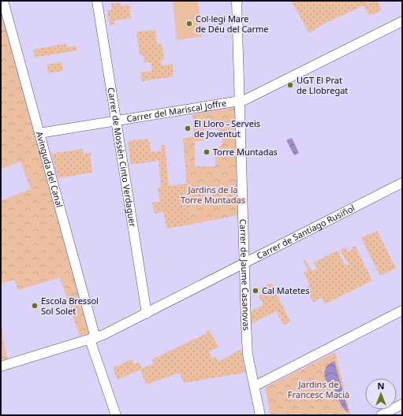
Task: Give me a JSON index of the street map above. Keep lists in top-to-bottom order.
{
  "streets": {
    "street": [
      "Carrer del Mariscal Joffre",
      "Carrer de Mossèn Cinto Verdaguer",
      "Avinguda del Canal",
      "Carrer de Santiago Rusiñol",
      "Carrer de Jaume Casanovas"
    ]
  },
  "crossings": [
    ["Carrer del Mariscal Joffre", "Carrer de Mossèn Cinto Verdaguer"],
    ["Carrer del Mariscal Joffre", "Avinguda del Canal"],
    ["Carrer del Mariscal Joffre", "Carrer de Jaume Casanovas"],
    ["Carrer de Mossèn Cinto Verdaguer", "Carrer de Santiago Rusiñol"],
    ["Avinguda del Canal", "Carrer de Santiago Rusiñol"],
    ["Carrer de Santiago Rusiñol", "Carrer de Jaume Casanovas"]
  ],
  "parks": ["Jardins de la Torre Muntadas", "Jardins de Francesc Macià"],
  "places": [
    "Col·legi Mare de Déu del Carme",
    "UGT El Prat de Llobregat",
    "El Lloro - Serveis de Joventut",
    "Torre Muntadas",
    "Cal Matetes",
    "Escola Bressol Sol Solet"
  ],
  "north": "top"
}
